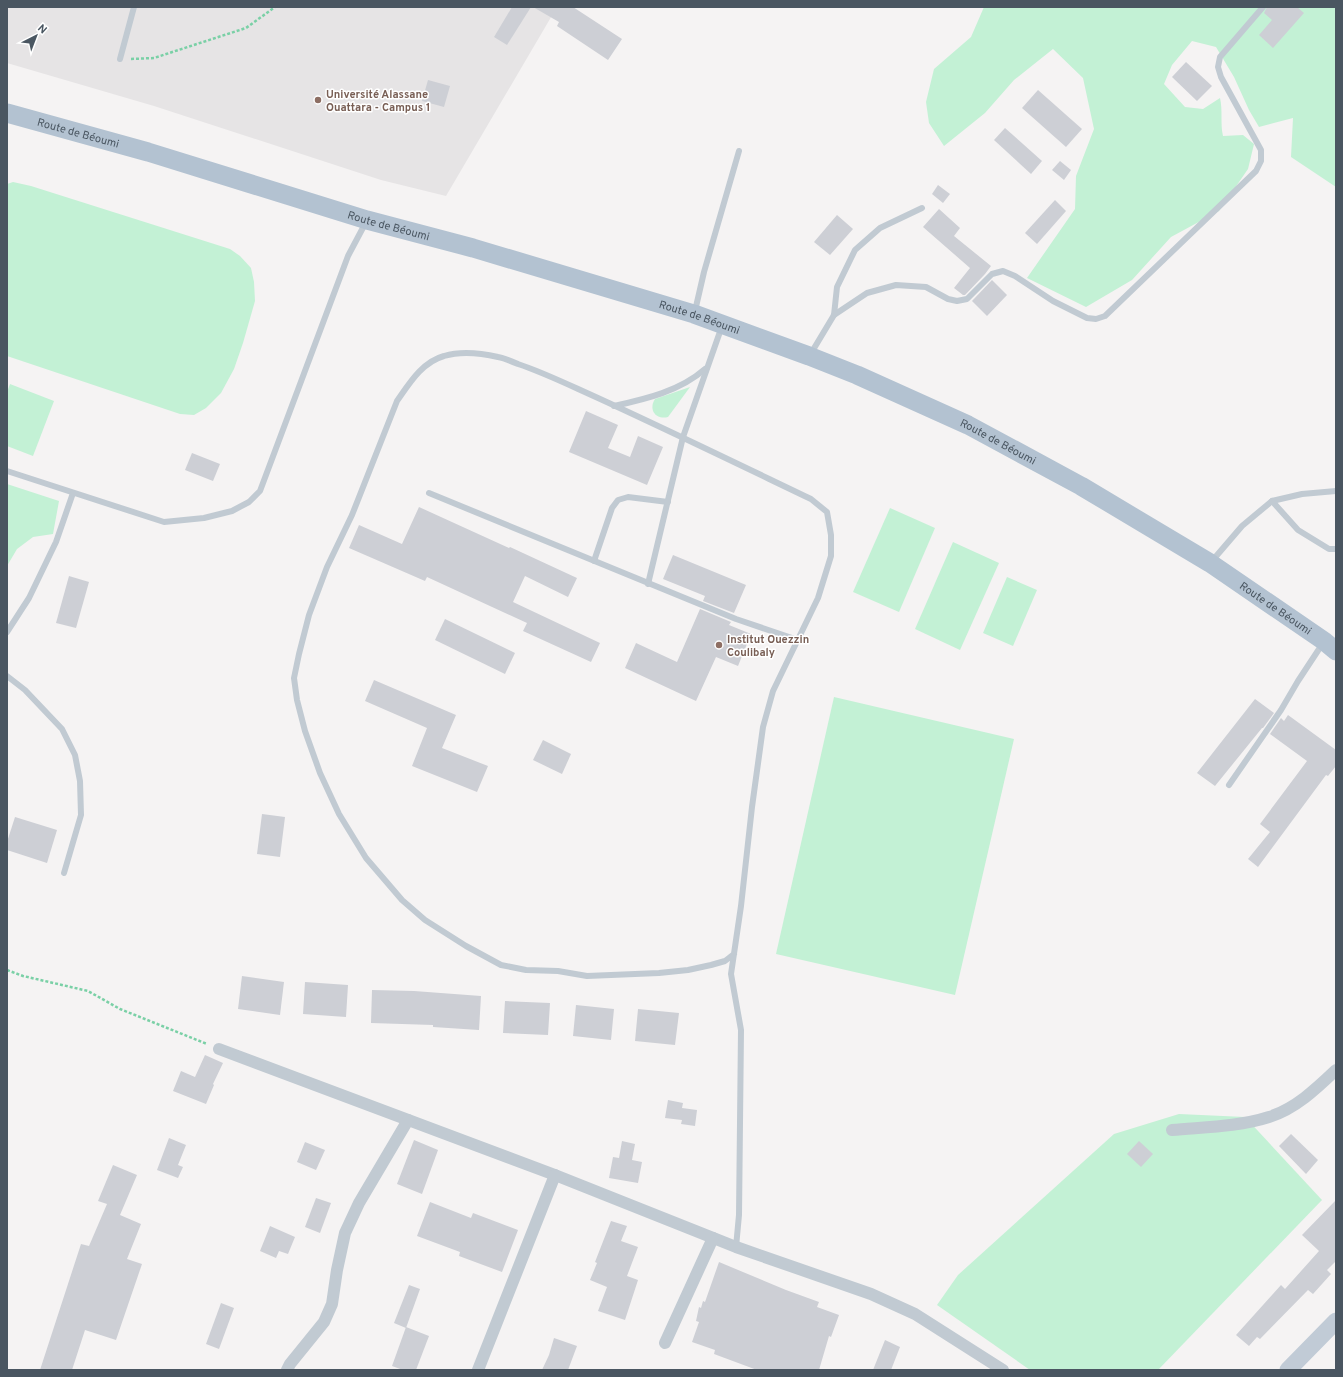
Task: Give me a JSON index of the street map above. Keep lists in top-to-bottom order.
{
  "streets": {
    "main road": ["Route de Béoumi"]
  },
  "places": ["Université Alassane Ouattara - Campus 1", "Institut Ouezzin Coulibaly"],
  "north": "top right"
}
